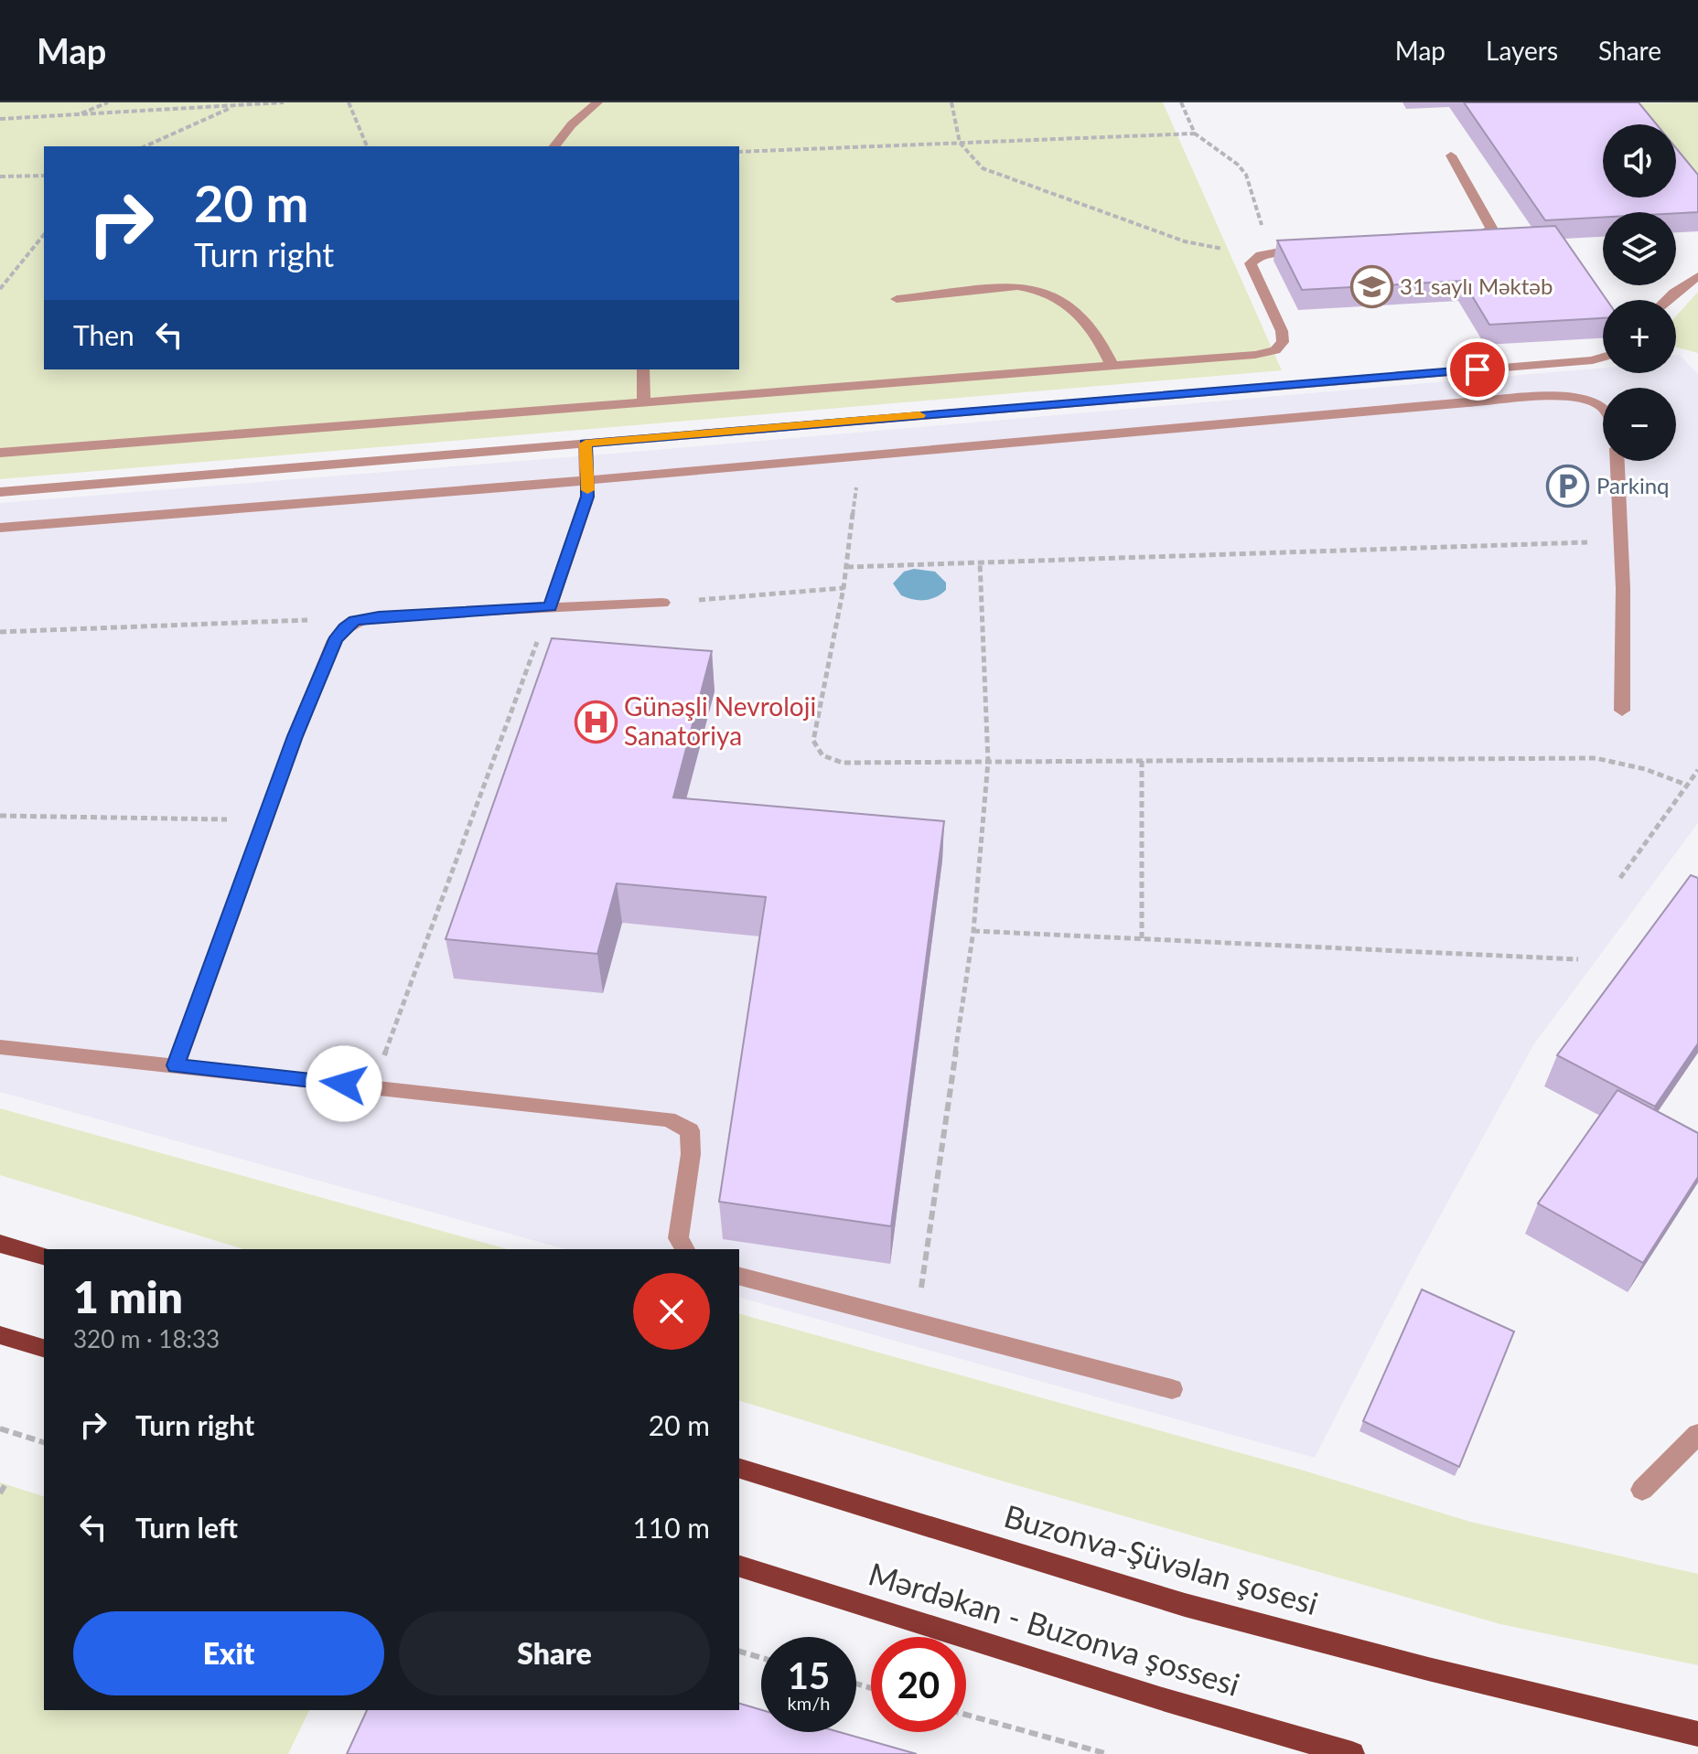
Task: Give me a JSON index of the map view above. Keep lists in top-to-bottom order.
{
  "streets": {
    "main road": ["Buzonva-Şüvəlan şosesi", "Mərdəkan - Buzonva şossesi"]
  },
  "places": {
    "school or university": ["31 saylı Məktəb"],
    "parking": ["Parkinq"],
    "hospital": ["Günəşli Nevroloji Sanatoriya"]
  },
  "page": {
    "header": "Map",
    "nav": ["Map", "Layers", "Share"],
    "map_buttons": ["+", "−"],
    "turn": ["20 m", "Turn right"],
    "then": "Then",
    "heading": ["1 min", "320 m · 18:33"],
    "list": [
      {
        "name": "Turn right",
        "value": "20 m"
      },
      {
        "name": "Turn left",
        "value": "110 m"
      }
    ],
    "buttons": ["Exit", "Share"],
    "speed": "15 km/h",
    "limit": "20"
  }
}
